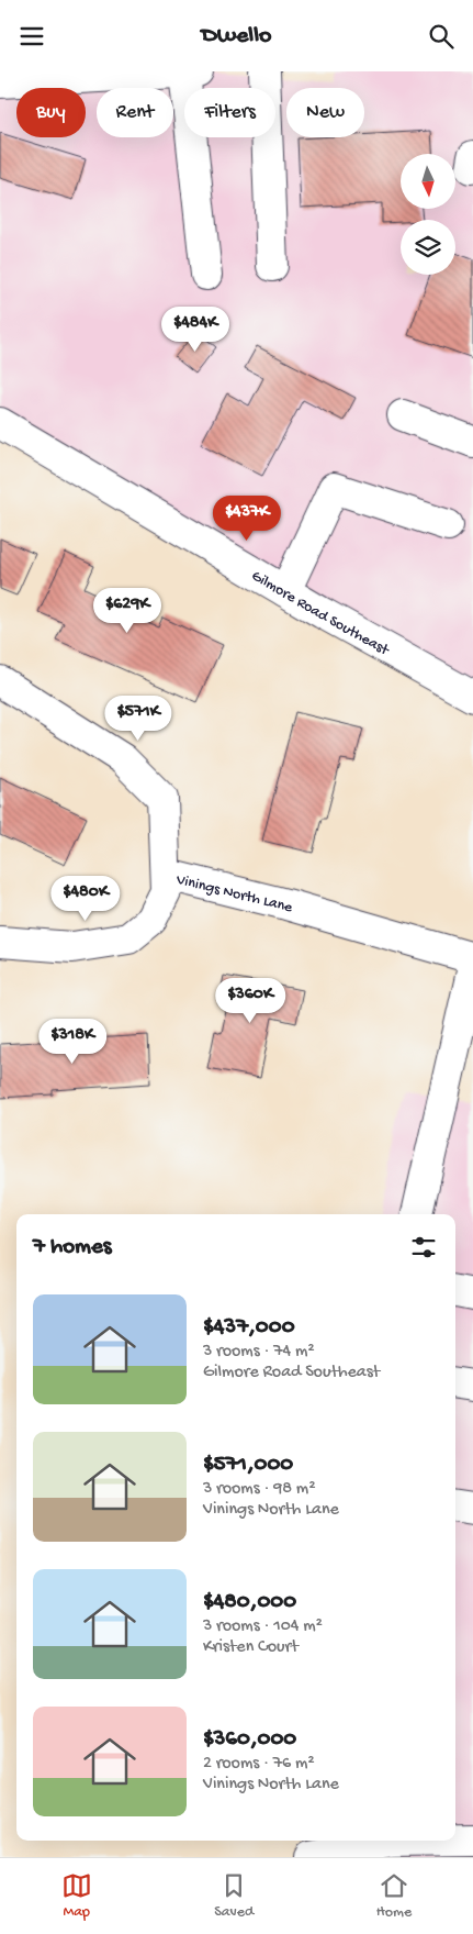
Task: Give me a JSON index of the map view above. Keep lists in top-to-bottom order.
{
  "streets": {
    "street": ["Gilmore Road Southeast", "Vinings North Lane"]
  },
  "north": "bottom",
  "page": {
    "header": "Dwello",
    "chip": [
      "Buy",
      "Rent",
      "Filters",
      "New"
    ],
    "price": [
      "$484K",
      "$437K",
      "$629K",
      "$571K",
      "$480K",
      "$360K",
      "$318K"
    ],
    "heading": "7 homes",
    "list": [
      {
        "name": "$437,000",
        "note": "3 rooms · 74 m² · Gilmore Road Southeast"
      },
      {
        "name": "$571,000",
        "note": "3 rooms · 98 m² · Vinings North Lane"
      },
      {
        "name": "$480,000",
        "note": "3 rooms · 104 m² · Kristen Court"
      },
      {
        "name": "$360,000",
        "note": "2 rooms · 76 m² · Vinings North Lane"
      }
    ],
    "tabs": ["Map", "Saved", "Home"]
  }
}
